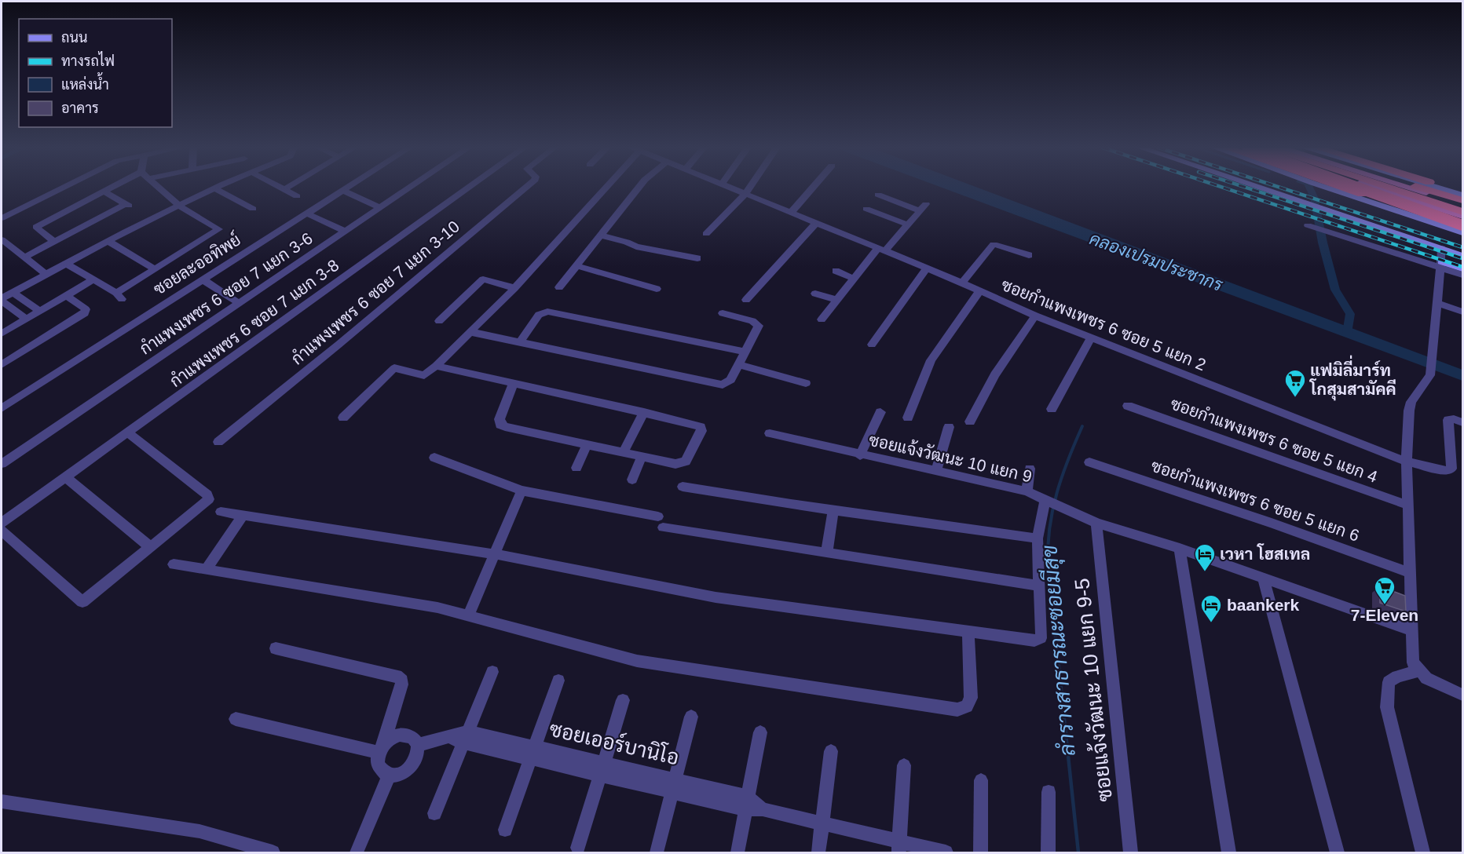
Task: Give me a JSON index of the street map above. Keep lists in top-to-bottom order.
{
  "streets": {
    "street": [
      "ซอยละออทิพย์",
      "กำแพงเพชร 6 ซอย 7 แยก 3-10",
      "กำแพงเพชร 6 ซอย 7 แยก 3-6",
      "กำแพงเพชร 6 ซอย 7 แยก 3-8",
      "ซอยกำแพงเพชร 6 ซอย 5 แยก 2",
      "ซอยกำแพงเพชร 6 ซอย 5 แยก 4",
      "ซอยแจ้งวัฒนะ 10 แยก 9",
      "ซอยกำแพงเพชร 6 ซอย 5 แยก 6",
      "ซอยแจ้งวัฒนะ 10 แยก 9-5",
      "ซอยเออร์บานิโอ"
    ]
  },
  "crossings": [
    ["ซอยแจ้งวัฒนะ 10 แยก 9", "ซอยแจ้งวัฒนะ 10 แยก 9-5"]
  ],
  "water": ["คลองเปรมประชากร", "ลำรางสาธารณะซอยมีสุข"],
  "places": {
    "supermarket": ["แฟมิลี่มาร์ท โกสุมสามัคคี", "7-Eleven"],
    "hotel": ["เวหา โฮสเทล", "baankerk"]
  },
  "legend": [
    "ถนน",
    "ทางรถไฟ",
    "แหล่งน้ำ",
    "อาคาร"
  ]
}
